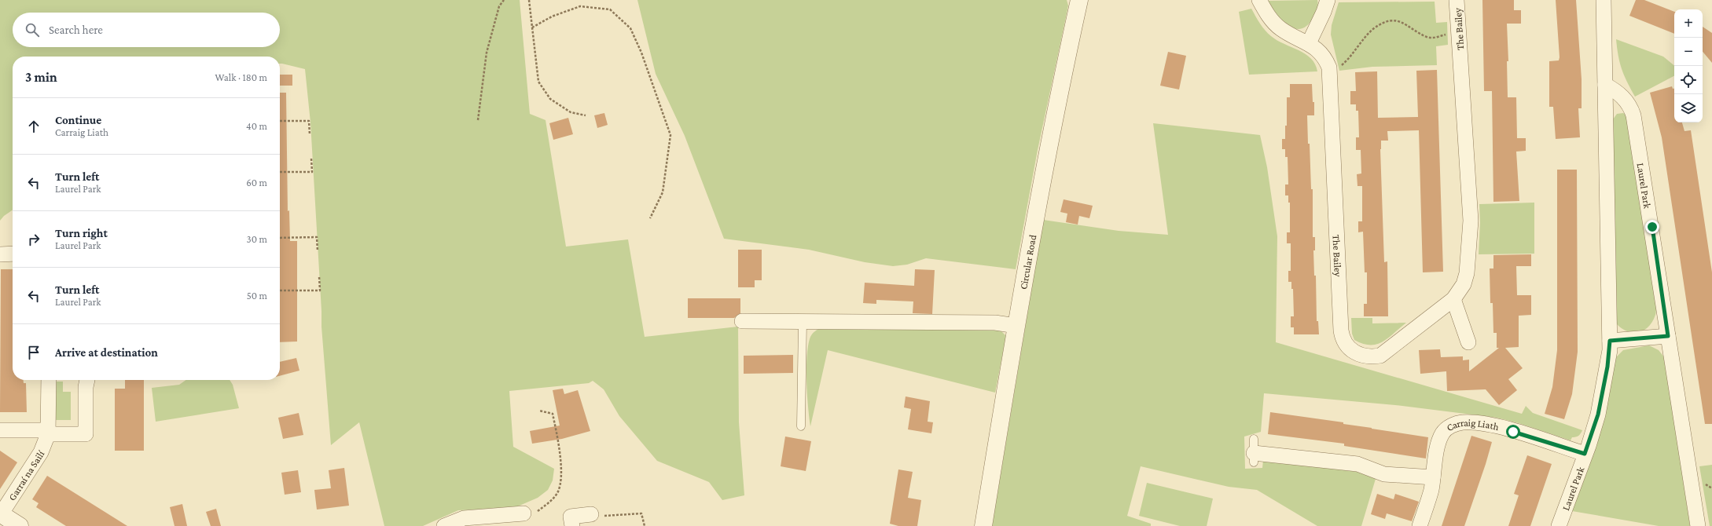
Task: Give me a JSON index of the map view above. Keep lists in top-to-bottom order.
{
  "streets": {
    "street": [
      "The Bailey",
      "Laurel Park",
      "Circular Road",
      "Carraig Liath",
      "Garraí na Sailí"
    ]
  },
  "crossings": [
    ["Laurel Park", "Carraig Liath"]
  ],
  "page": {
    "map_buttons": ["+", "−"],
    "search": "Search here",
    "heading": ["3 min", "Walk · 180 m"],
    "list": [
      ["Continue", "Carraig Liath", "40 m"],
      ["Turn left", "Laurel Park", "60 m"],
      ["Turn right", "Laurel Park", "30 m"],
      ["Turn left", "Laurel Park", "50 m"],
      "Arrive at destination"
    ]
  }
}
